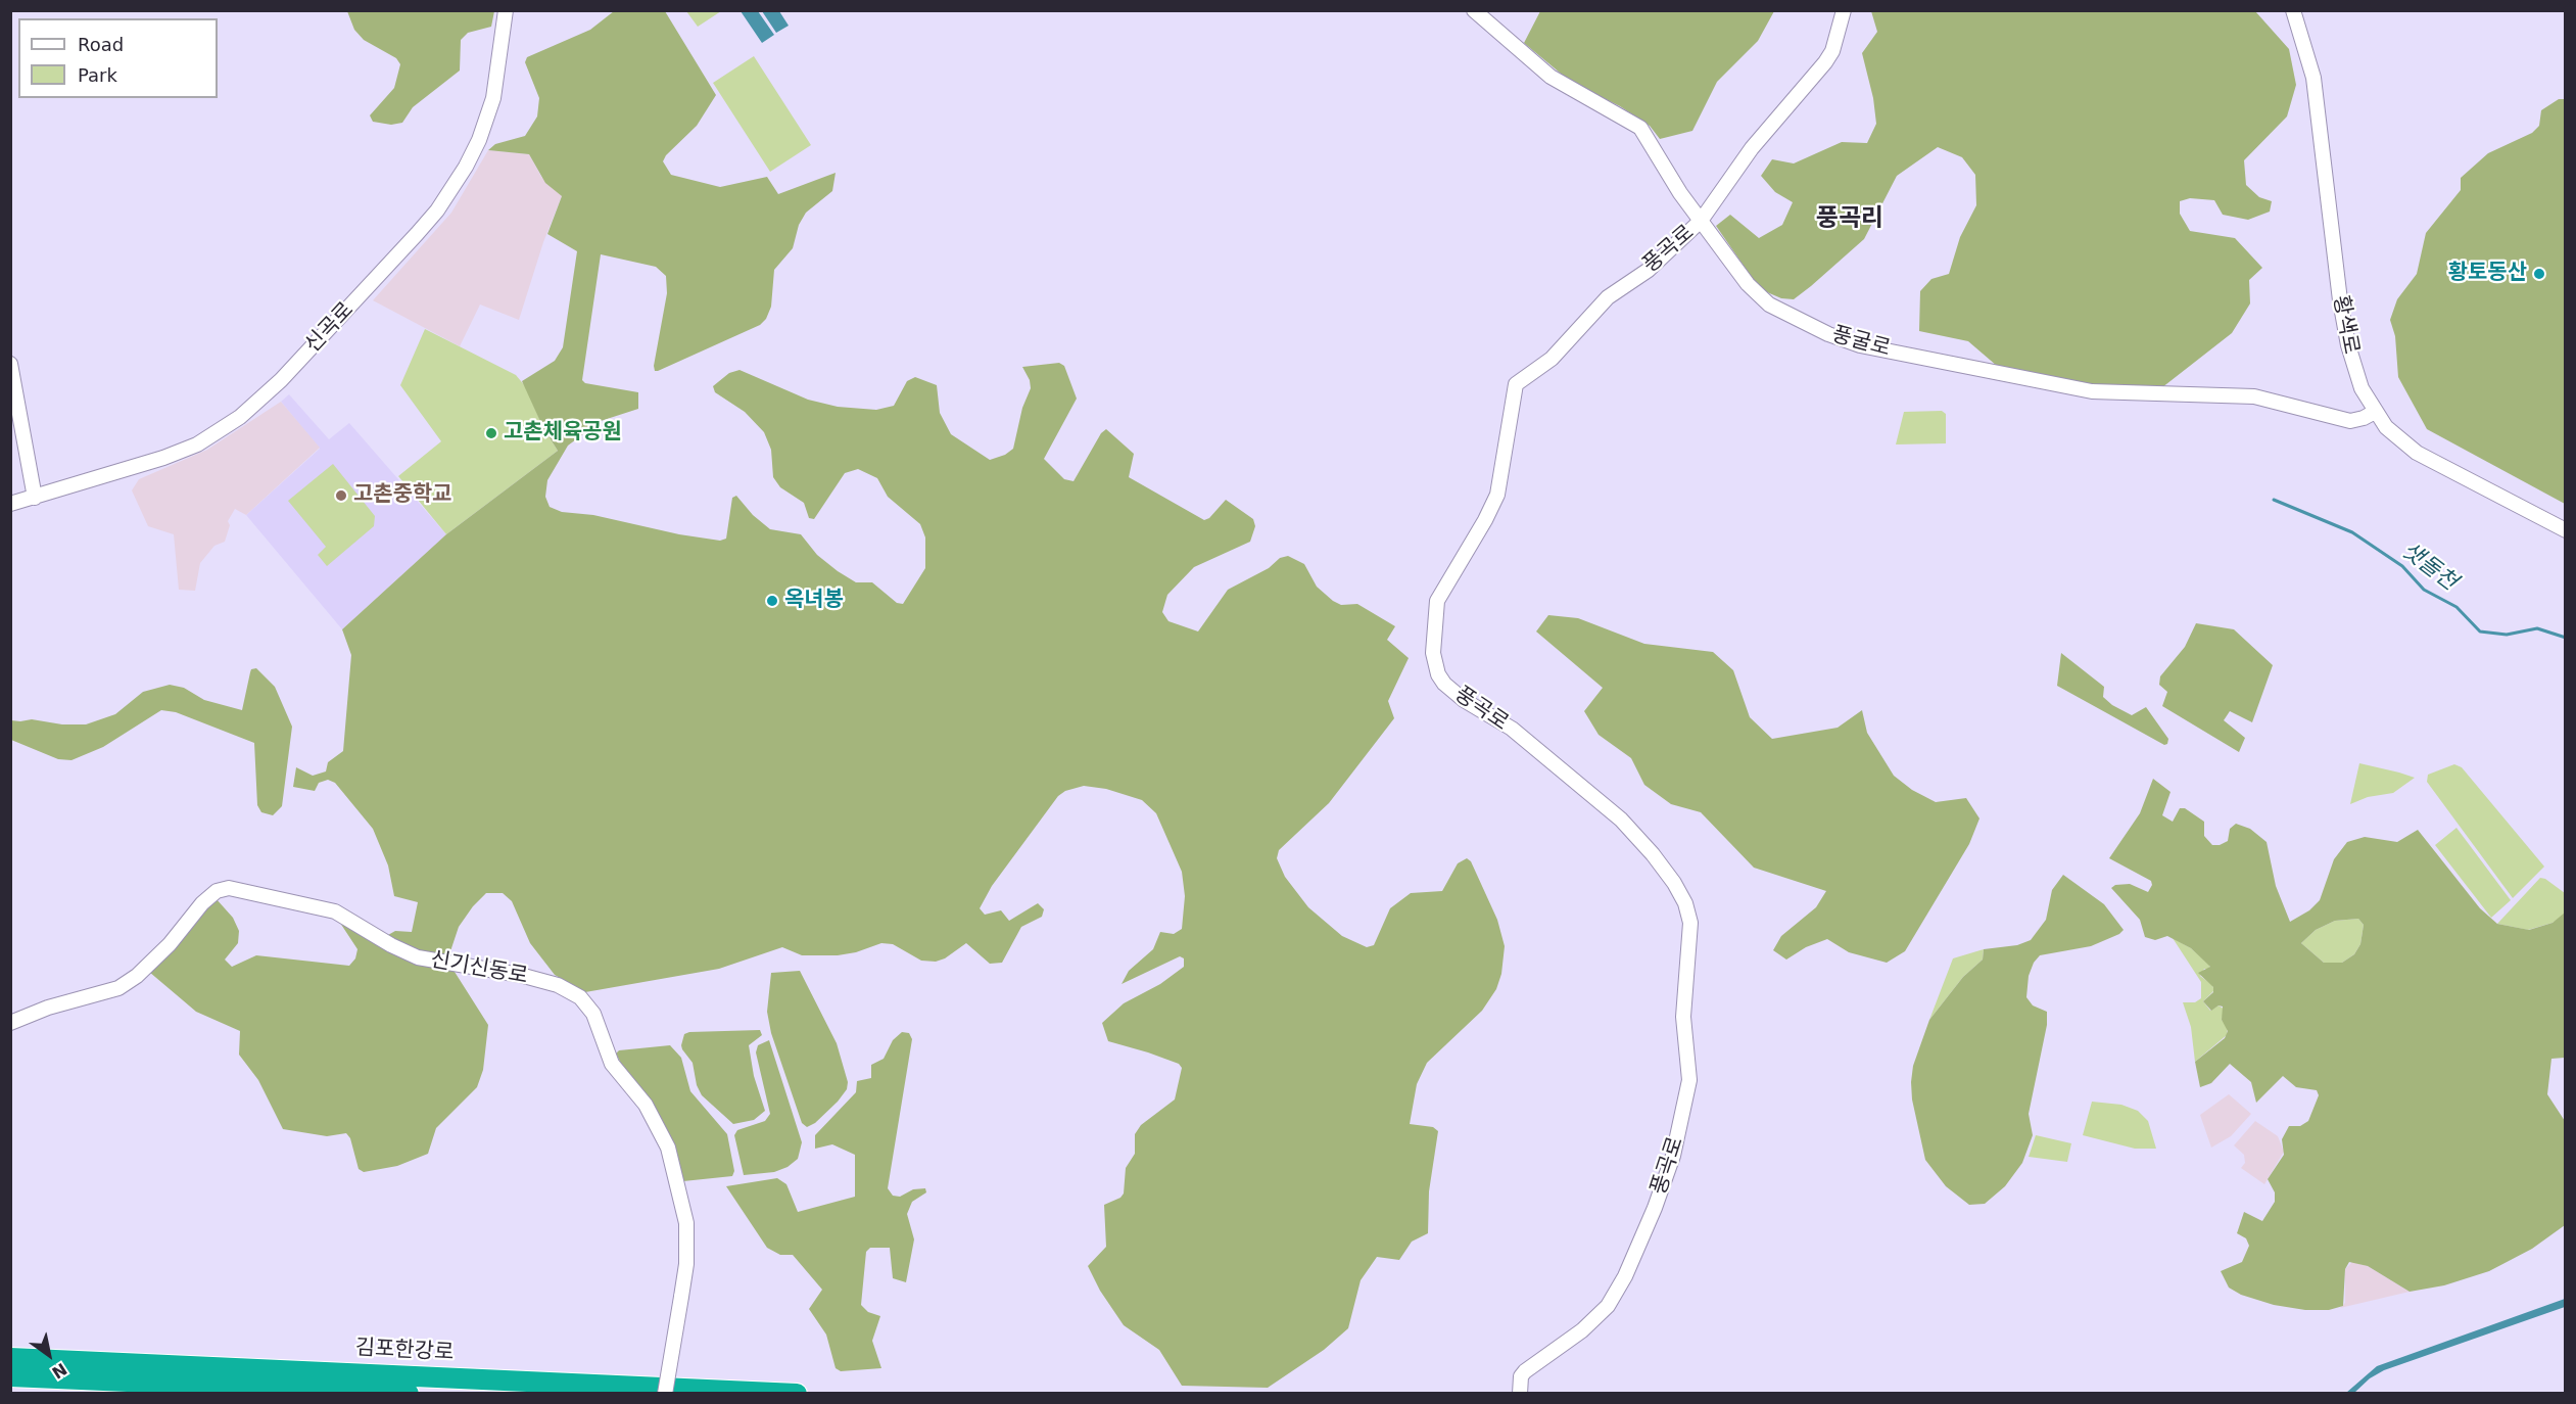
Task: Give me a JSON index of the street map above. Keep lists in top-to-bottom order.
{
  "streets": {
    "highway": ["김포한강로"],
    "street": [
      "풍곡로",
      "황색로",
      "신곡로",
      "풍굴로",
      "신기신동로"
    ]
  },
  "crossings": [
    ["풍곡로", "풍굴로"],
    ["황색로", "풍굴로"]
  ],
  "districts": ["풍곡리"],
  "water": ["샛돌천"],
  "places": [
    "황토동산",
    "고촌체육공원",
    "고촌중학교",
    "옥녀봉"
  ],
  "legend": ["Road", "Park"],
  "north": "bottom right"
}
